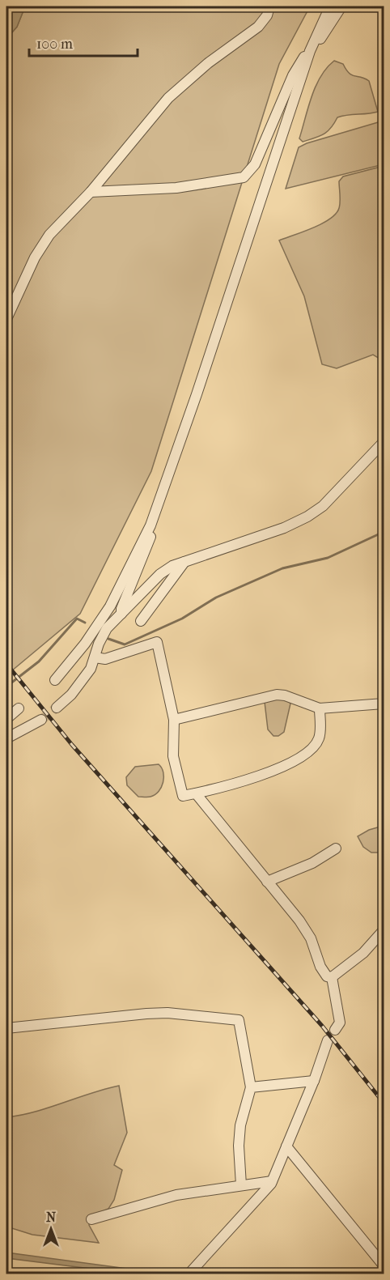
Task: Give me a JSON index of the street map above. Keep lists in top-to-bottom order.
{
  "scale_bar": "100 m",
  "north": "top"
}
